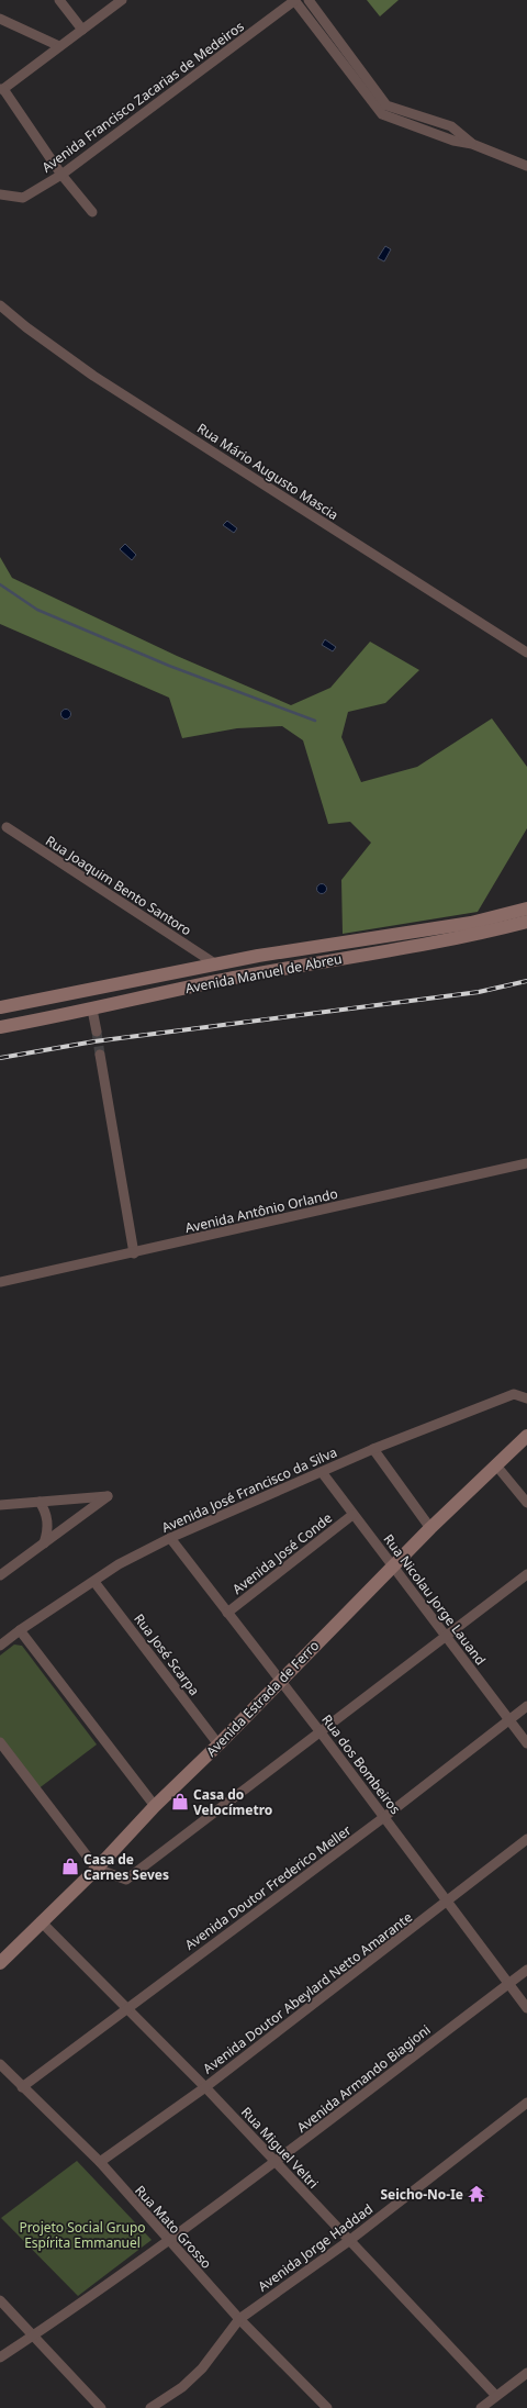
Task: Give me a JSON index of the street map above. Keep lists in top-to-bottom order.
{
  "streets": {
    "main road": ["Avenida Manuel de Abreu", "Avenida Estrada de Ferro"],
    "street": [
      "Avenida Francisco Zacarias de Medeiros",
      "Rua Mário Augusto Mascia",
      "Rua Joaquim Bento Santoro",
      "Avenida Antônio Orlando",
      "Avenida José Francisco da Silva",
      "Avenida José Conde",
      "Rua Nicolau Jorge Lauand",
      "Rua José Scarpa",
      "Rua dos Bombeiros",
      "Avenida Doutor Frederico Meller",
      "Avenida Doutor Abeylard Netto Amarante",
      "Avenida Armando Biagioni",
      "Rua Miguel Veltri",
      "Rua Mato Grosso",
      "Avenida Jorge Haddad"
    ]
  },
  "crossings": [
    ["Rua Joaquim Bento Santoro", "Avenida Manuel de Abreu"],
    ["Avenida José Francisco da Silva", "Rua Nicolau Jorge Lauand"],
    ["Avenida José Francisco da Silva", "Rua José Scarpa"],
    ["Avenida José Francisco da Silva", "Rua dos Bombeiros"],
    ["Avenida José Conde", "Rua Nicolau Jorge Lauand"],
    ["Avenida José Conde", "Rua dos Bombeiros"],
    ["Rua Nicolau Jorge Lauand", "Avenida Estrada de Ferro"],
    ["Rua Nicolau Jorge Lauand", "Avenida Doutor Frederico Meller"],
    ["Rua José Scarpa", "Avenida Estrada de Ferro"],
    ["Avenida Estrada de Ferro", "Rua dos Bombeiros"],
    ["Avenida Estrada de Ferro", "Rua Miguel Veltri"],
    ["Rua dos Bombeiros", "Avenida Doutor Frederico Meller"],
    ["Rua dos Bombeiros", "Avenida Doutor Abeylard Netto Amarante"],
    ["Rua dos Bombeiros", "Avenida Armando Biagioni"],
    ["Avenida Doutor Frederico Meller", "Rua Miguel Veltri"],
    ["Avenida Doutor Frederico Meller", "Rua Mato Grosso"],
    ["Avenida Doutor Abeylard Netto Amarante", "Rua Miguel Veltri"],
    ["Avenida Doutor Abeylard Netto Amarante", "Rua Mato Grosso"],
    ["Avenida Armando Biagioni", "Rua Miguel Veltri"],
    ["Avenida Armando Biagioni", "Rua Mato Grosso"],
    ["Rua Miguel Veltri", "Avenida Jorge Haddad"],
    ["Rua Mato Grosso", "Avenida Jorge Haddad"]
  ],
  "parks": ["Projeto Social Grupo Espírita Emmanuel"],
  "places": {
    "shop": ["Casa do Velocímetro", "Casa de Carnes Seves"],
    "temple": ["Seicho-No-Ie"]
  }
}
